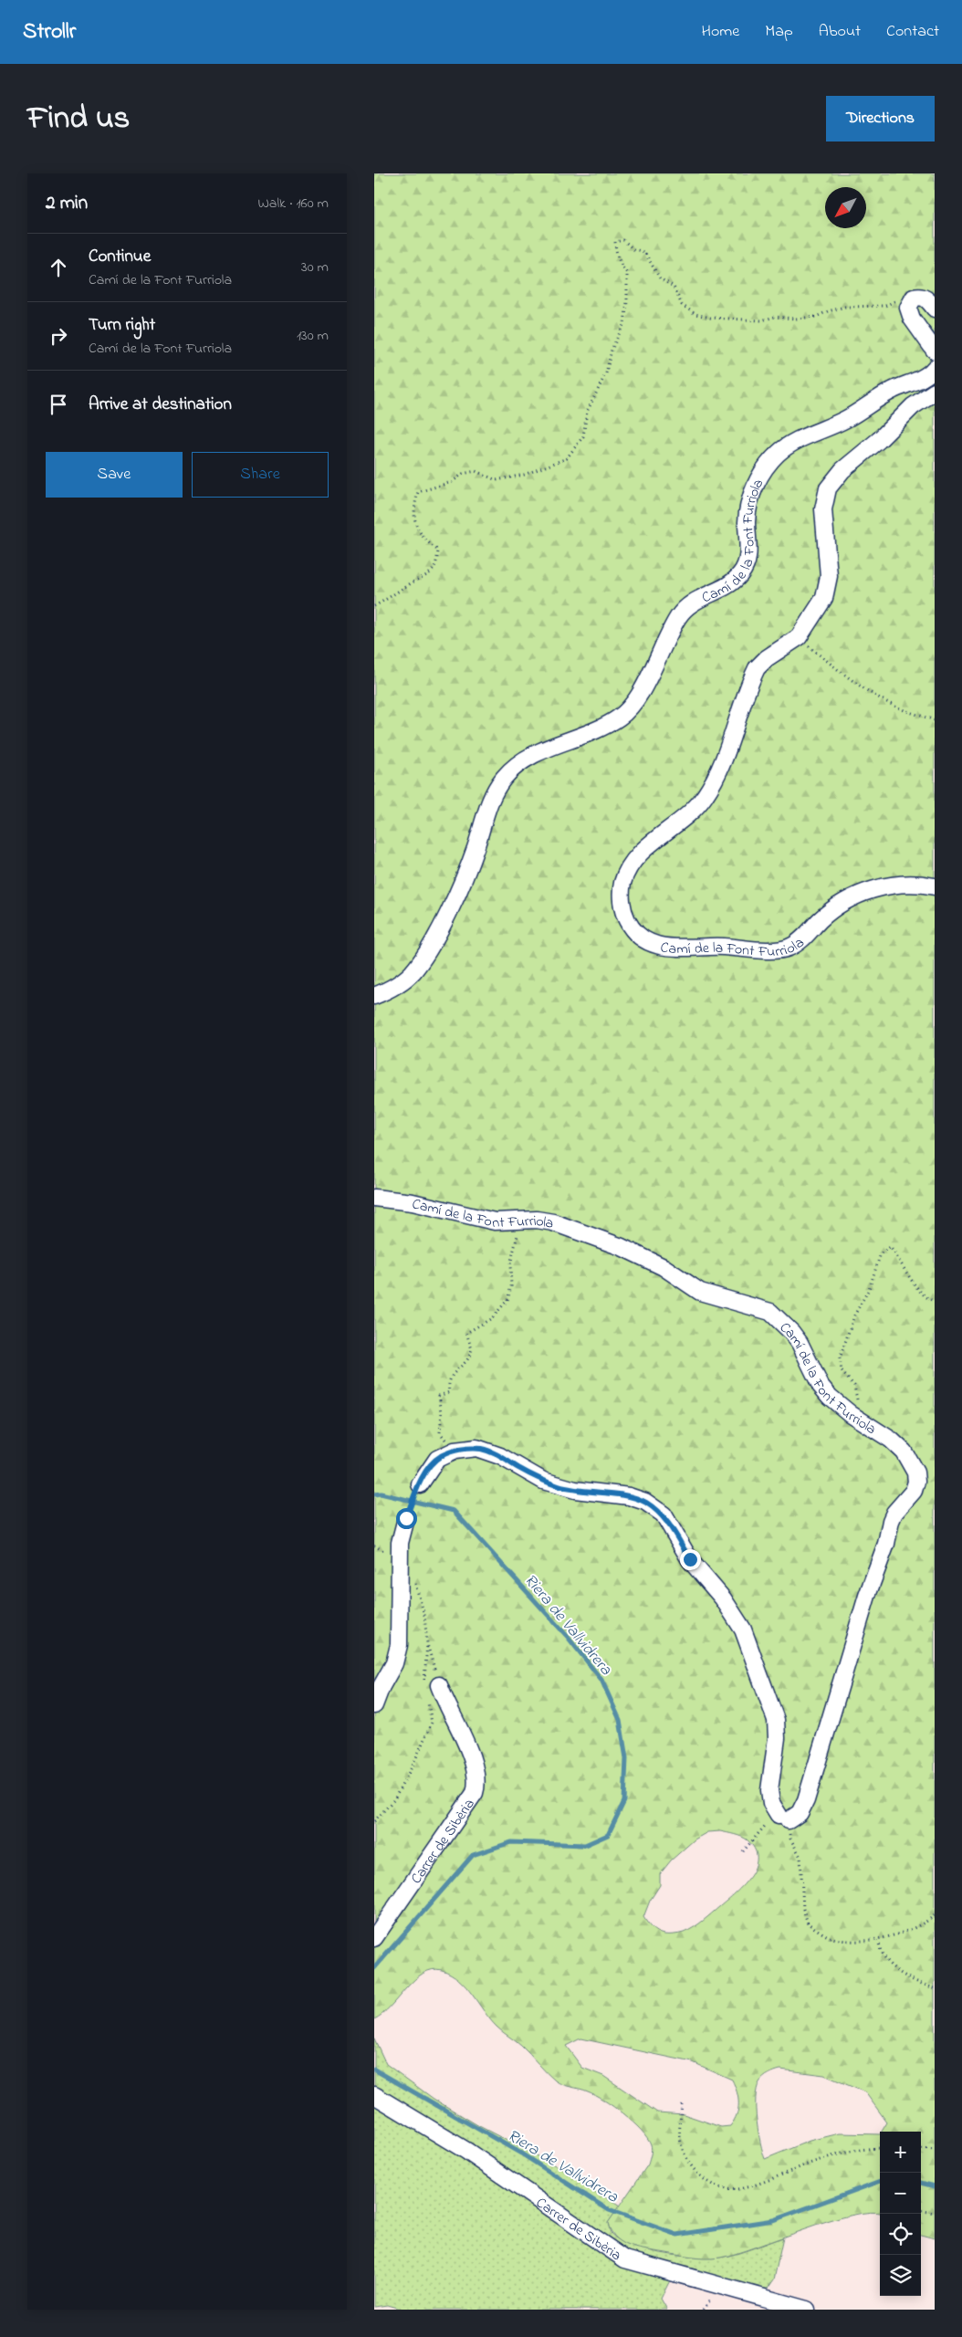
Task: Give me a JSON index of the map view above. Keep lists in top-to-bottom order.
{
  "streets": {
    "street": ["Camí de la Font Furriola", "Carrer de Sibèria"]
  },
  "water": ["Riera de Vallvidrera"],
  "north": "bottom left",
  "page": {
    "header": "Strollr",
    "nav": [
      "Home",
      "Map",
      "About",
      "Contact"
    ],
    "title": "Find us",
    "buttons": [
      "Directions",
      ["Save", "Share"]
    ],
    "heading": ["2 min", "Walk · 160 m"],
    "list": [
      ["Continue", "Camí de la Font Furriola", "30 m"],
      ["Turn right", "Camí de la Font Furriola", "130 m"],
      "Arrive at destination"
    ],
    "map_buttons": ["+", "−"]
  }
}
